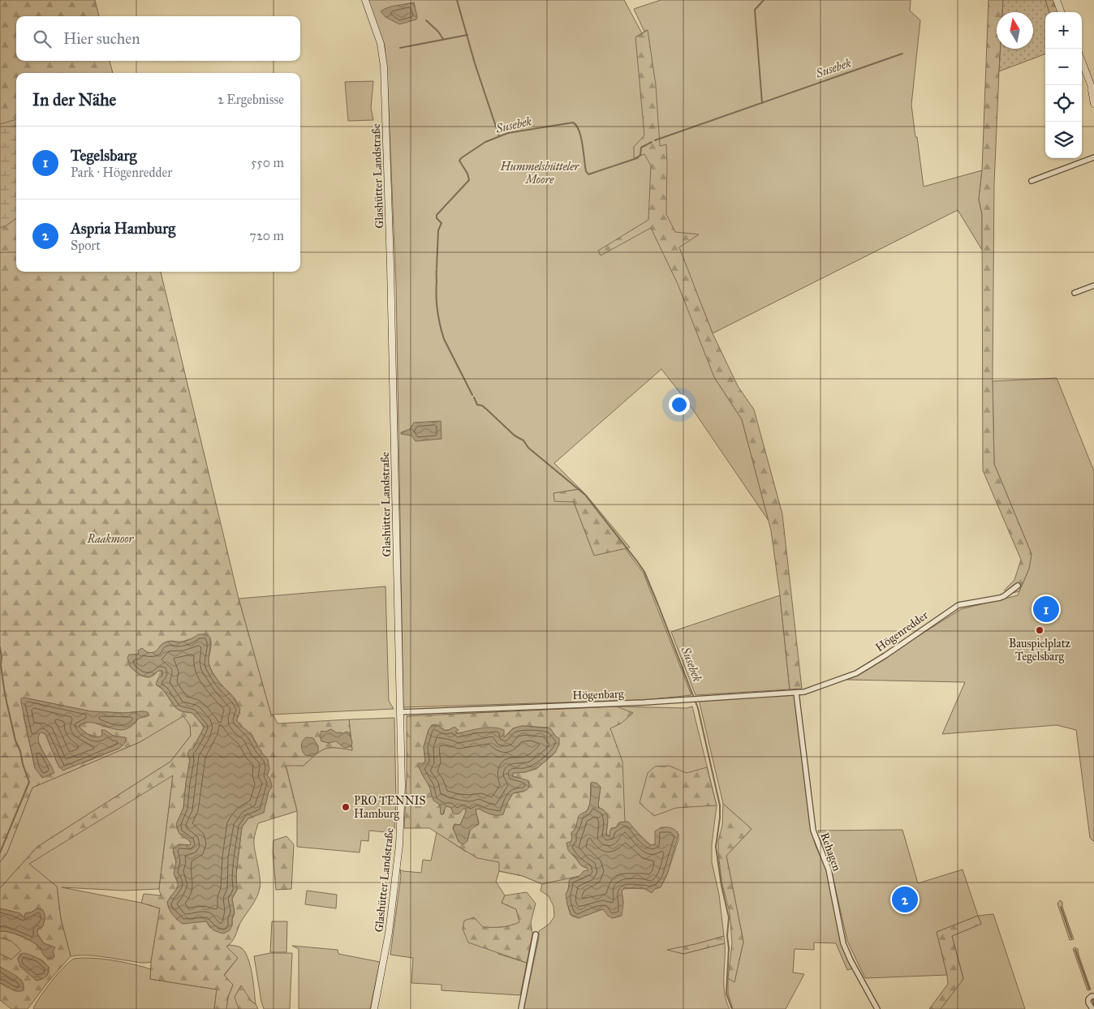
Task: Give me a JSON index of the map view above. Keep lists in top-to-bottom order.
{
  "streets": {
    "street": [
      "Glashütter Landstraße",
      "Högenredder",
      "Högenbarg",
      "Rehagen"
    ]
  },
  "crossings": [
    ["Glashütter Landstraße", "Högenbarg"],
    ["Högenredder", "Högenbarg"],
    ["Högenredder", "Rehagen"],
    ["Högenbarg", "Rehagen"]
  ],
  "water": ["Susebek"],
  "parks": ["Hummelsbütteler Moore", "Raakmoor"],
  "places": ["Bauspielplatz Tegelsbarg", "PRO TENNIS Hamburg"],
  "north": "top",
  "page": {
    "map_buttons": ["+", "−"],
    "search": "Hier suchen",
    "heading": ["In der Nähe", "2 Ergebnisse"],
    "list": [
      {
        "mark": "1",
        "name": "Tegelsbarg",
        "note": "Park · Högenredder",
        "value": "550 m"
      },
      {
        "mark": "2",
        "name": "Aspria Hamburg",
        "note": "Sport",
        "value": "720 m"
      }
    ],
    "pins": ["1", "2"]
  }
}
